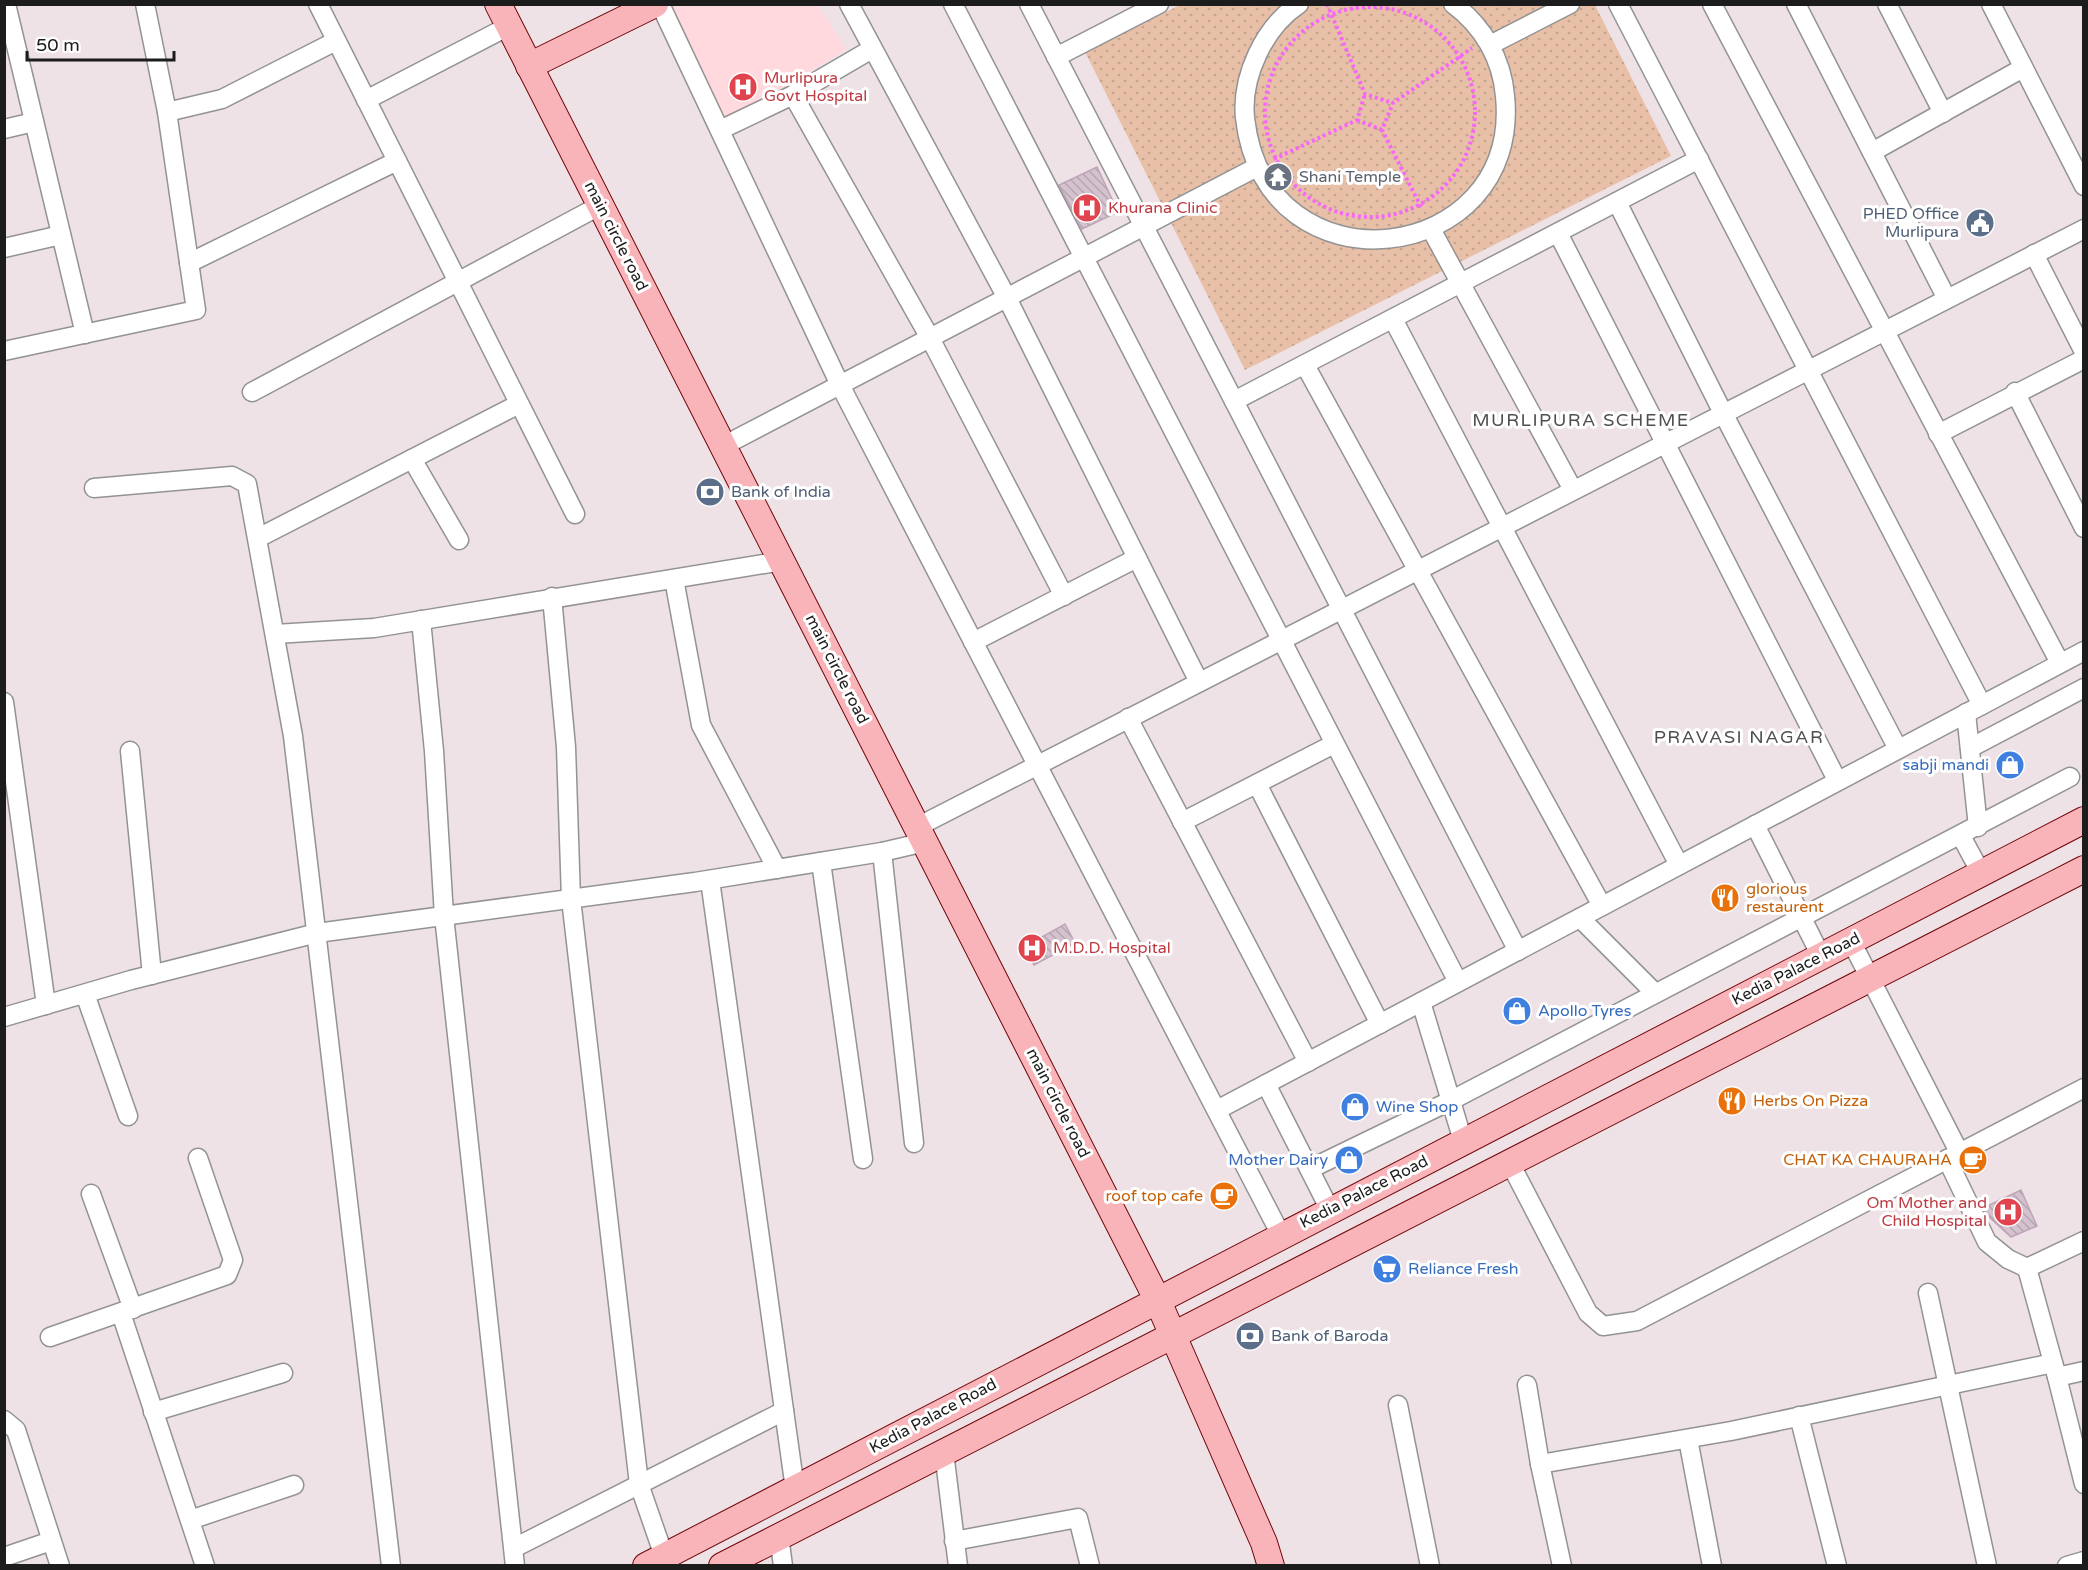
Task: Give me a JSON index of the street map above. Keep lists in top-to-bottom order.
{
  "streets": {
    "street": ["main circle road", "Kedia Palace Road"]
  },
  "crossings": [
    ["main circle road", "Kedia Palace Road"]
  ],
  "districts": ["MURLIPURA SCHEME", "PRAVASI NAGAR"],
  "places": {
    "hospital": [
      "Murlipura Govt Hospital",
      "Khurana Clinic",
      "M.D.D. Hospital",
      "Om Mother and Child Hospital"
    ],
    "temple": ["Shani Temple"],
    "public building": ["PHED Office Murlipura"],
    "bank": ["Bank of India", "Bank of Baroda"],
    "shop": [
      "sabji mandi",
      "Apollo Tyres",
      "Wine Shop",
      "Mother Dairy"
    ],
    "restaurant": ["glorious restaurent", "Herbs On Pizza"],
    "cafe": ["CHAT KA CHAURAHA", "roof top cafe"],
    "supermarket": ["Reliance Fresh"]
  },
  "scale_bar": "50 m"
}
